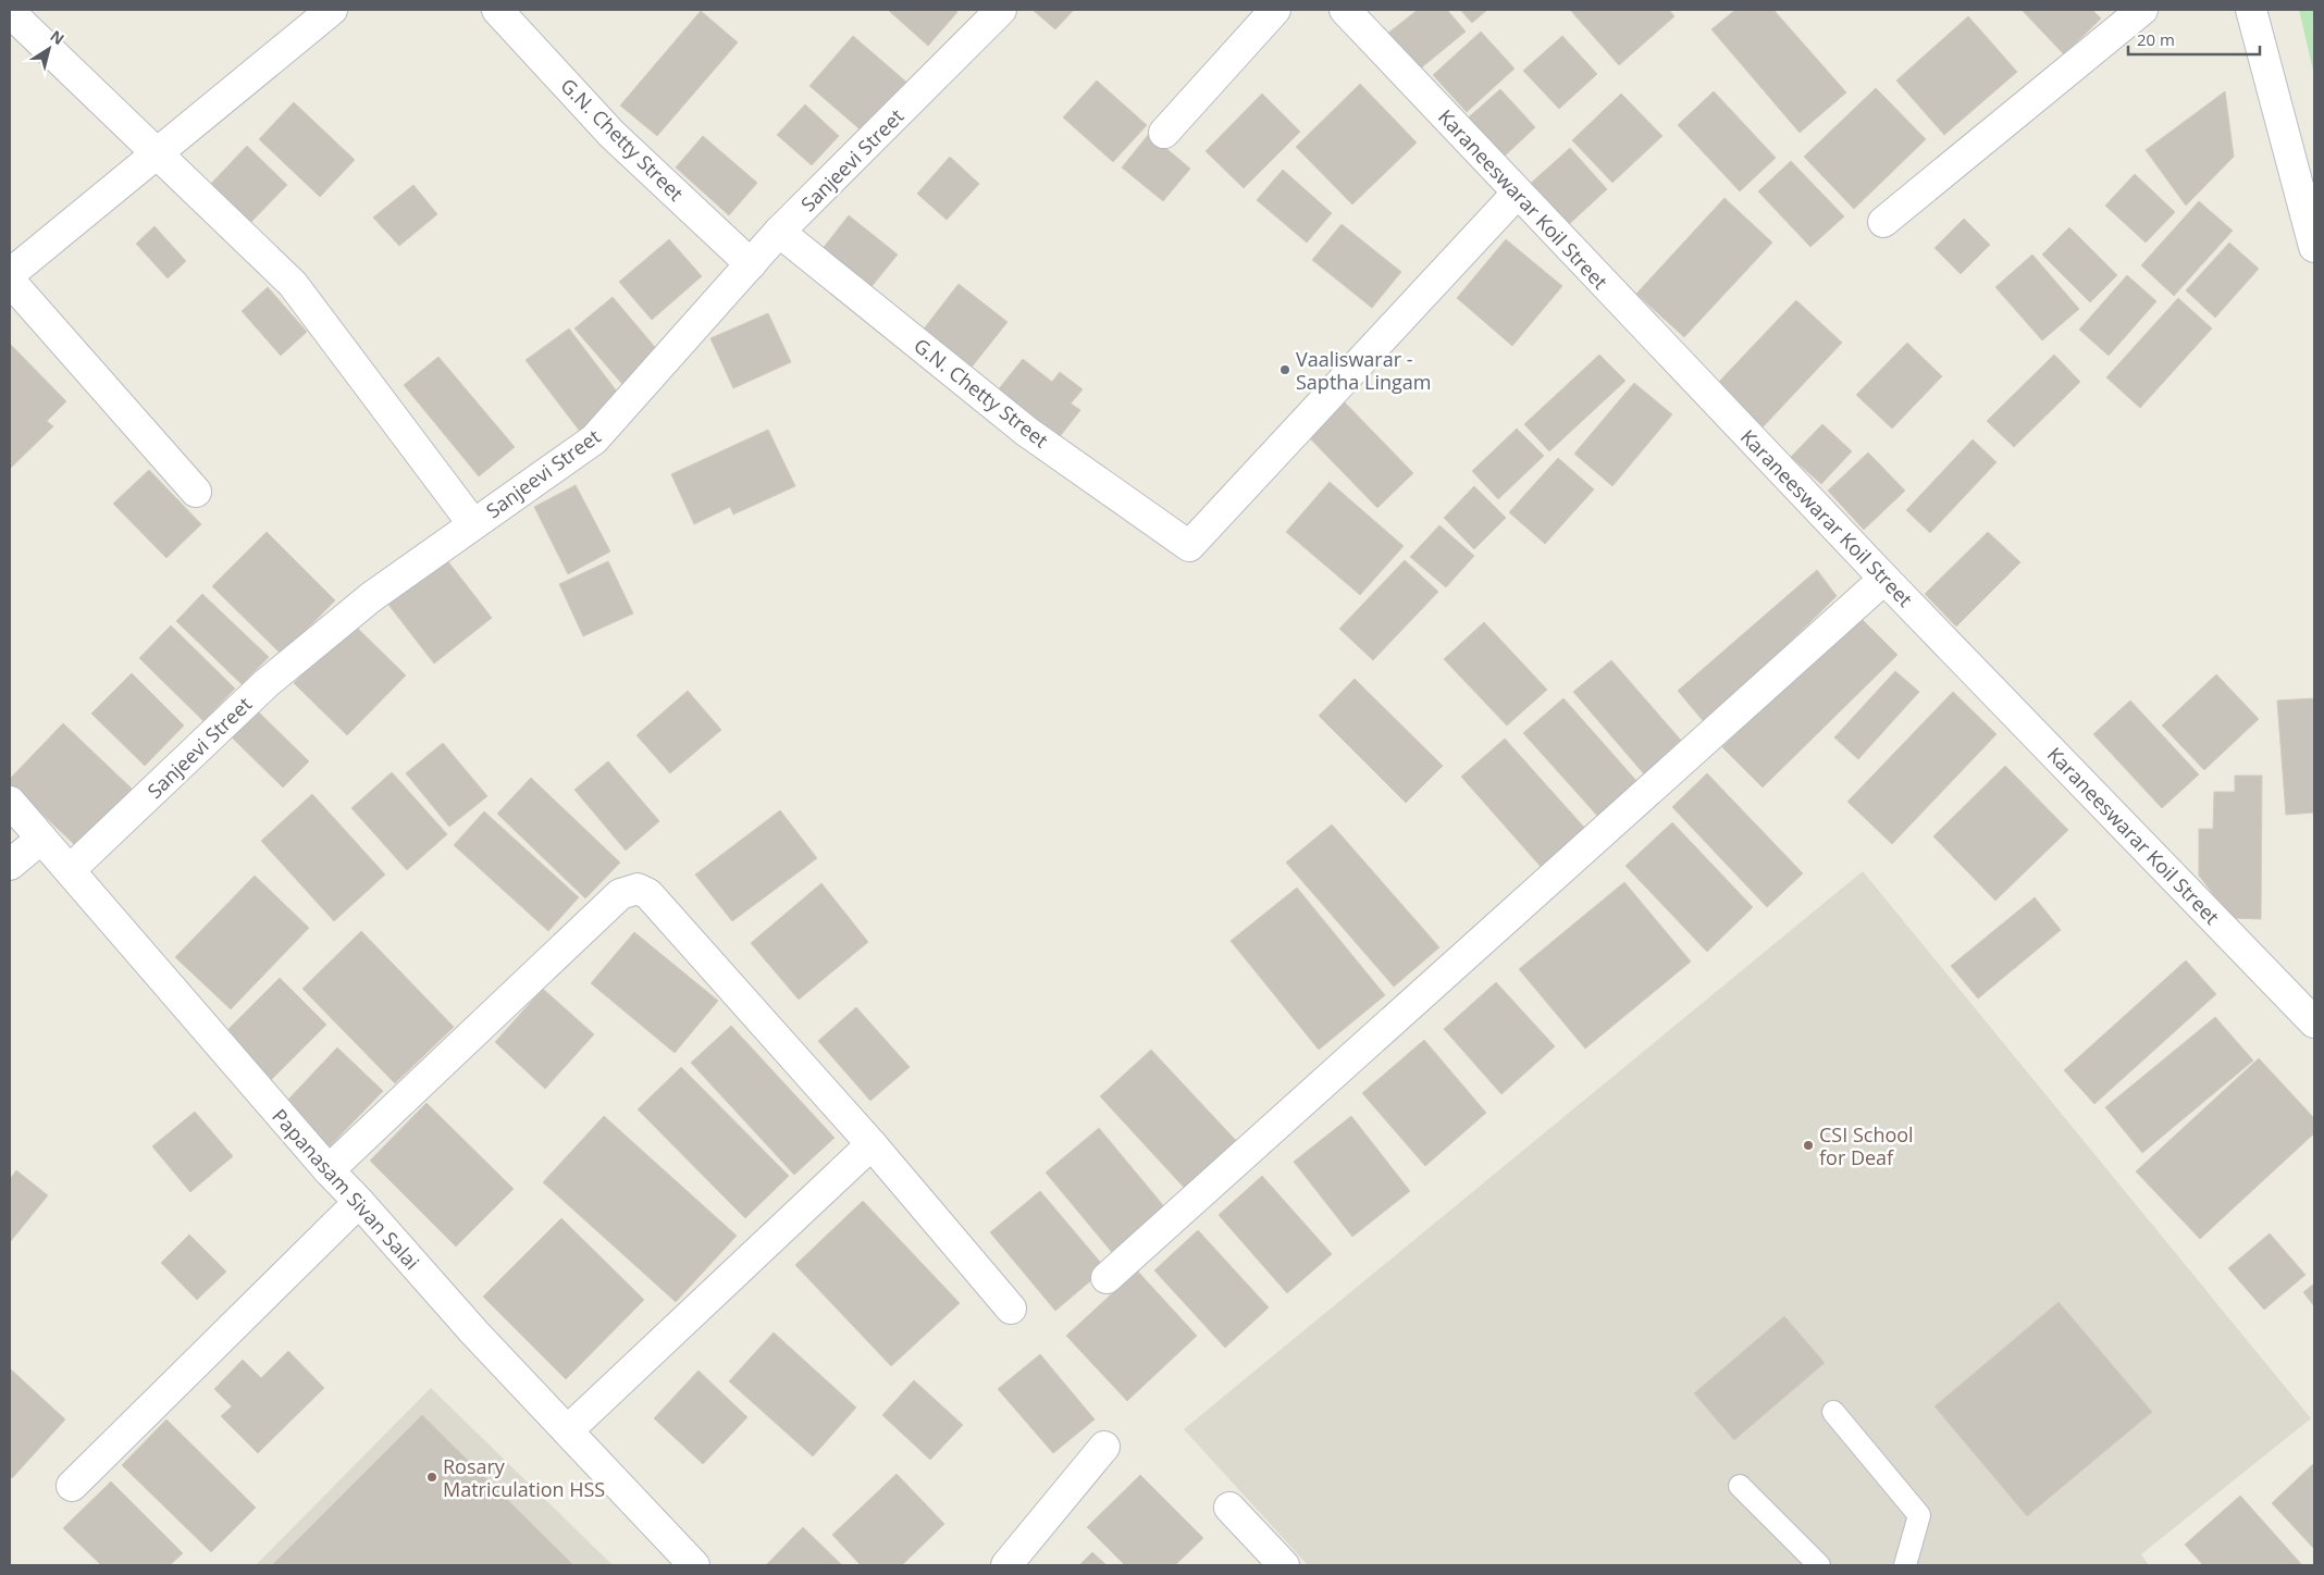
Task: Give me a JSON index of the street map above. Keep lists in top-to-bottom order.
{
  "streets": {
    "street": [
      "G.N. Chetty Street",
      "Sanjeevi Street",
      "Karaneeswarar Koil Street",
      "Papanasam Sivan Salai"
    ]
  },
  "crossings": [
    ["G.N. Chetty Street", "Sanjeevi Street"],
    ["G.N. Chetty Street", "Karaneeswarar Koil Street"],
    ["Sanjeevi Street", "Papanasam Sivan Salai"]
  ],
  "places": ["Vaaliswarar - Saptha Lingam", "CSI School for Deaf", "Rosary Matriculation HSS"],
  "scale_bar": "20 m",
  "north": "top right"
}
